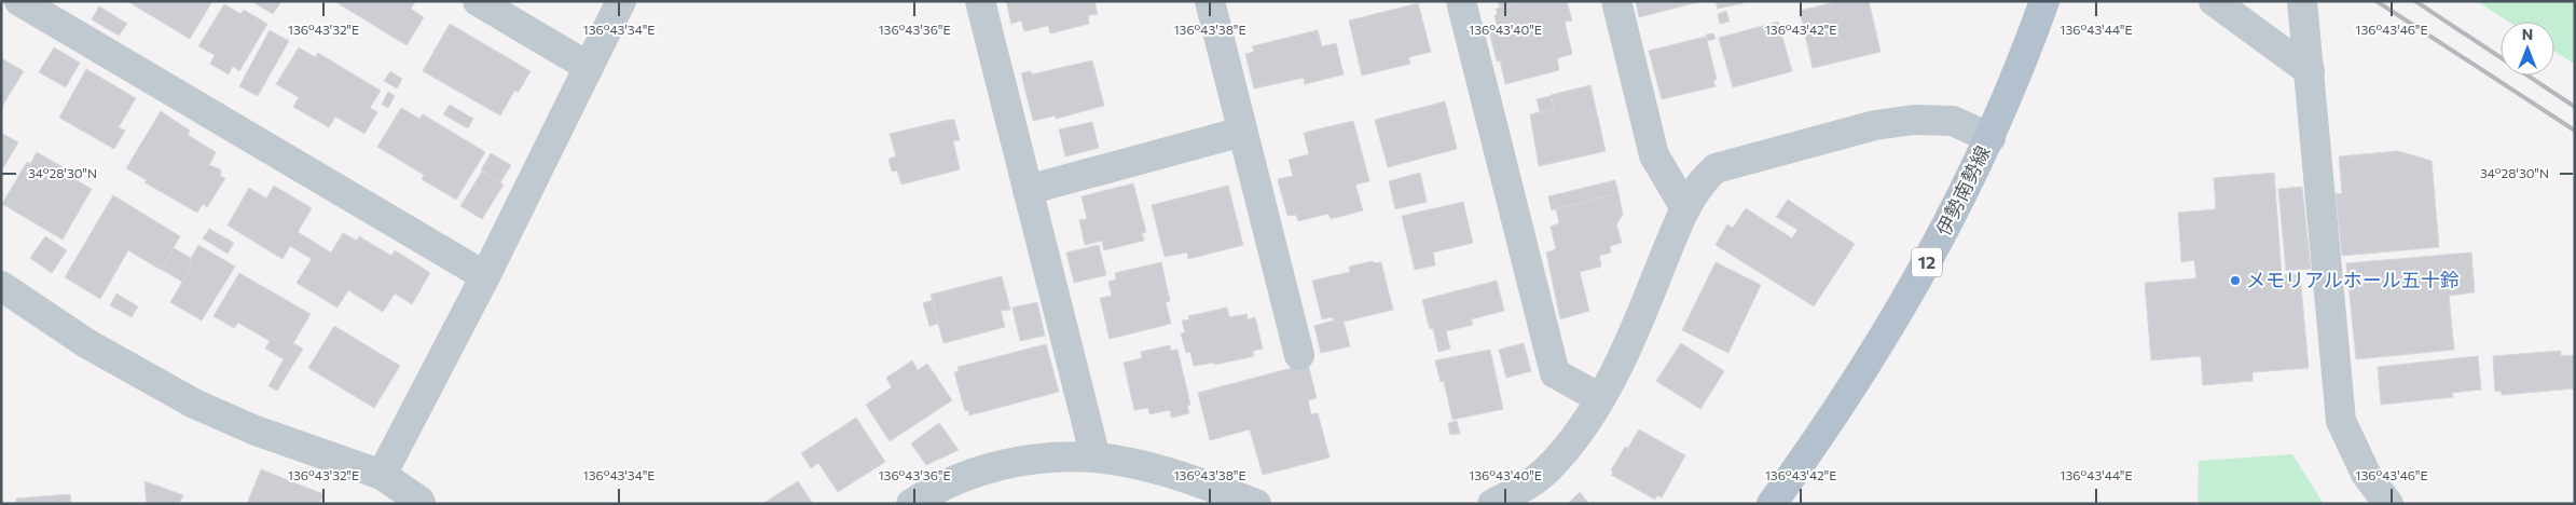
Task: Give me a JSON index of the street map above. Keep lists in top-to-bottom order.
{
  "streets": {
    "main road": ["伊勢南勢線", "12"]
  },
  "places": ["メモリアルホール五十鈴"],
  "north": "top",
  "coordinates": [
    "136°43'32\"E",
    "136°43'34\"E",
    "136°43'36\"E",
    "136°43'38\"E",
    "136°43'40\"E",
    "136°43'42\"E",
    "136°43'44\"E",
    "136°43'46\"E",
    "34°28'30\"N"
  ]
}
